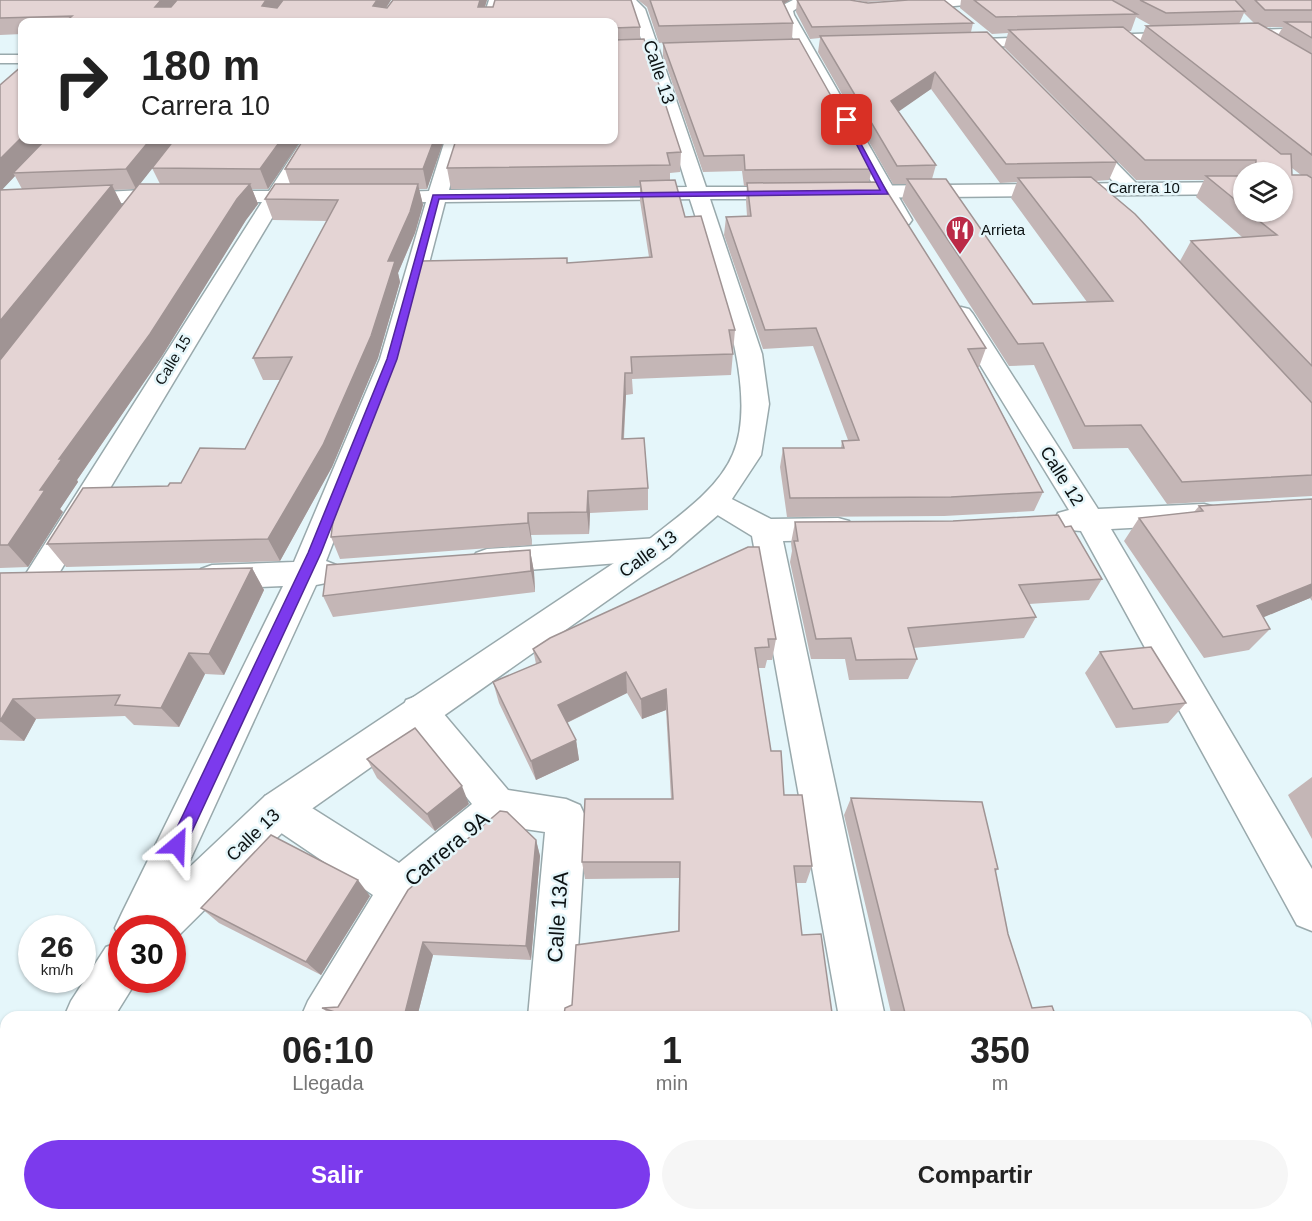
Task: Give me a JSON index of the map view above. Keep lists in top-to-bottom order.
{
  "streets": {
    "street": [
      "Calle 13",
      "Carrera 10",
      "Calle 15",
      "Calle 12",
      "Carrera 9A",
      "Calle 13A"
    ]
  },
  "crossings": [
    ["Calle 13", "Carrera 10"],
    ["Calle 13", "Carrera 9A"],
    ["Carrera 9A", "Calle 13A"]
  ],
  "places": {
    "restaurant": ["Arrieta"]
  },
  "page": {
    "turn": ["180 m", "Carrera 10"],
    "speed": "26 km/h",
    "limit": "30",
    "eta": [
      "06:10",
      "Llegada",
      "1",
      "min",
      "350",
      "m"
    ],
    "buttons": ["Salir", "Compartir"]
  }
}
